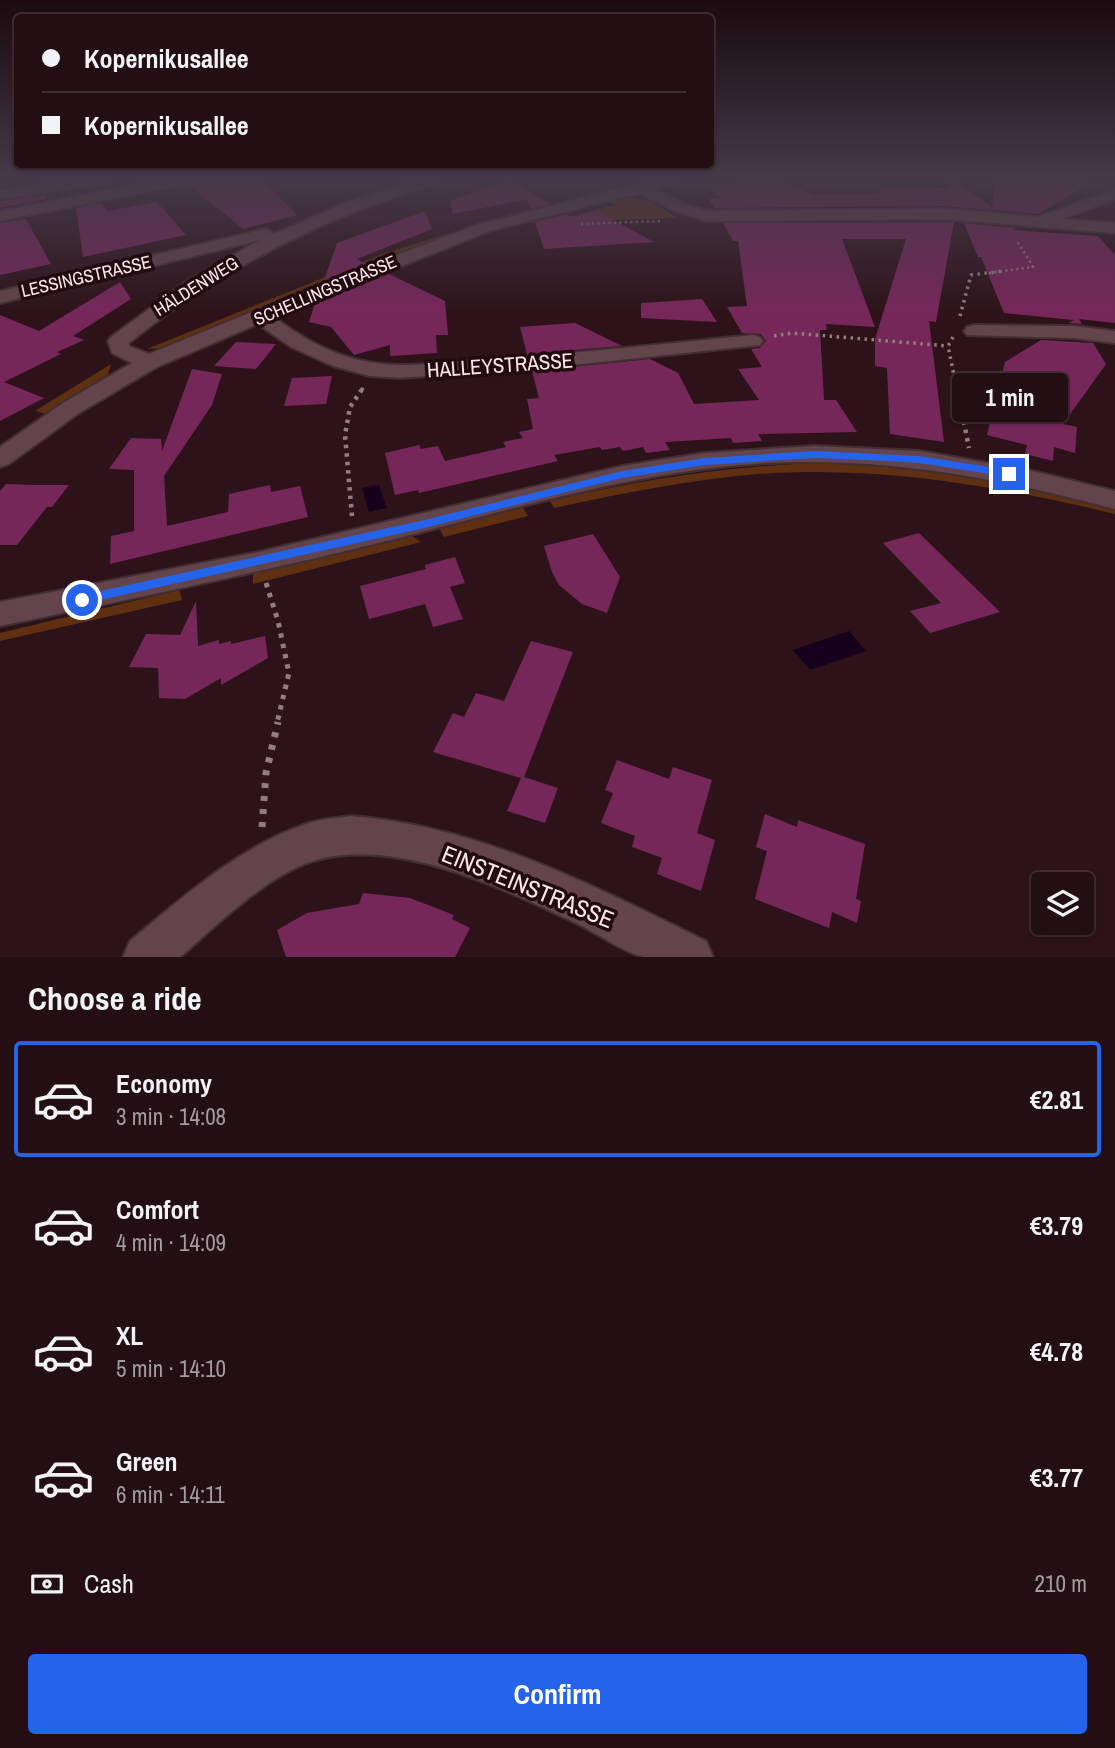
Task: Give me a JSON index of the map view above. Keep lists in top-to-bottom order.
{
  "streets": {
    "street": [
      "LESSINGSTRASSE",
      "HÄLDENWEG",
      "SCHELLINGSTRASSE",
      "HALLEYSTRASSE",
      "EINSTEINSTRASSE"
    ]
  },
  "crossings": [
    ["LESSINGSTRASSE", "HÄLDENWEG"],
    ["HÄLDENWEG", "SCHELLINGSTRASSE"],
    ["SCHELLINGSTRASSE", "HALLEYSTRASSE"]
  ],
  "page": {
    "banner": ["Kopernikusallee", "Kopernikusallee"],
    "bubble": "1 min",
    "heading": "Choose a ride",
    "list": [
      {
        "name": "Economy",
        "note": "3 min · 14:08",
        "value": "€2.81"
      },
      {
        "name": "Comfort",
        "note": "4 min · 14:09",
        "value": "€3.79"
      },
      {
        "name": "XL",
        "note": "5 min · 14:10",
        "value": "€4.78"
      },
      {
        "name": "Green",
        "note": "6 min · 14:11",
        "value": "€3.77"
      }
    ],
    "pay": ["Cash", "210 m"],
    "buttons": "Confirm"
  }
}
